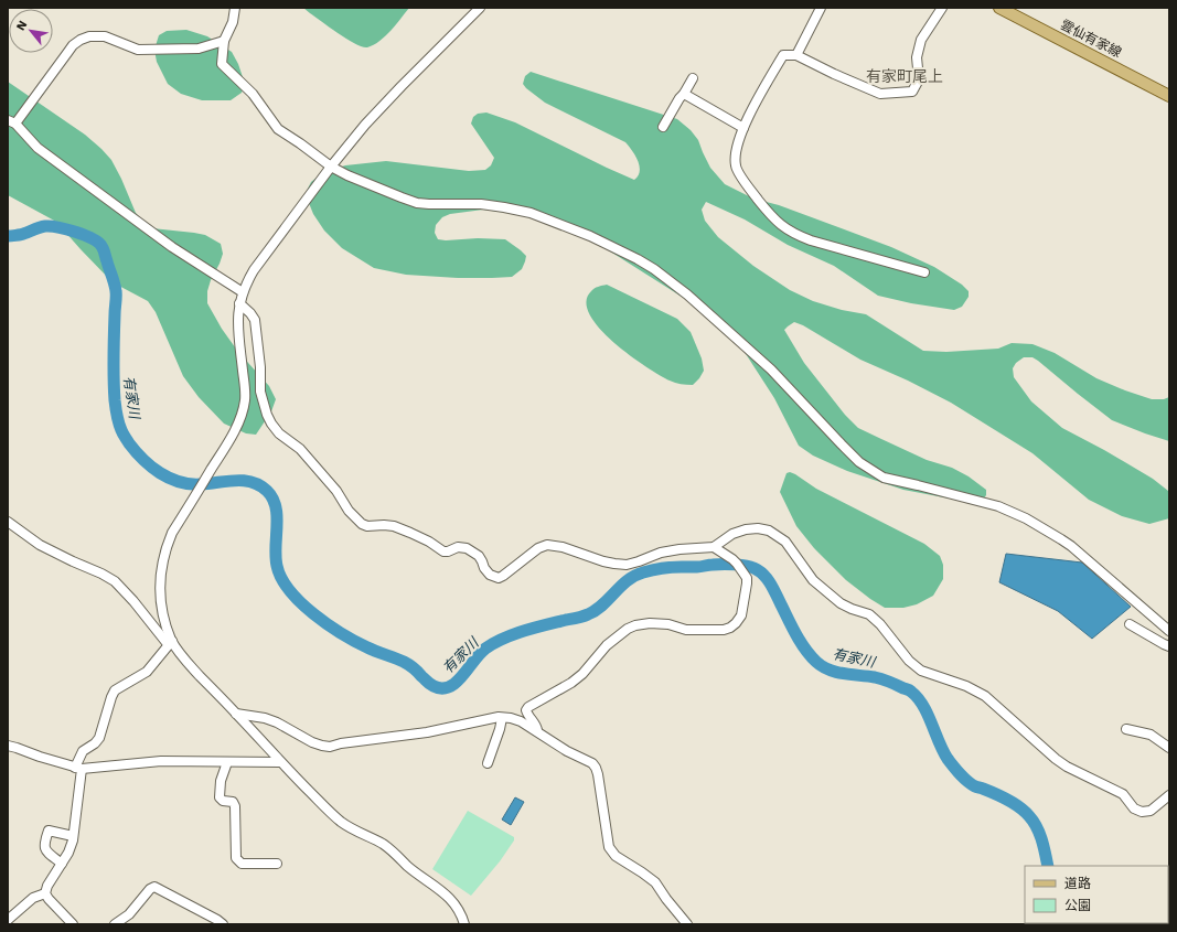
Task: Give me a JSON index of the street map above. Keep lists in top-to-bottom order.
{
  "streets": {
    "main road": ["雲仙有家線"]
  },
  "districts": ["有家町尾上"],
  "water": ["有家川"],
  "legend": ["道路", "公園"],
  "north": "top left"
}
